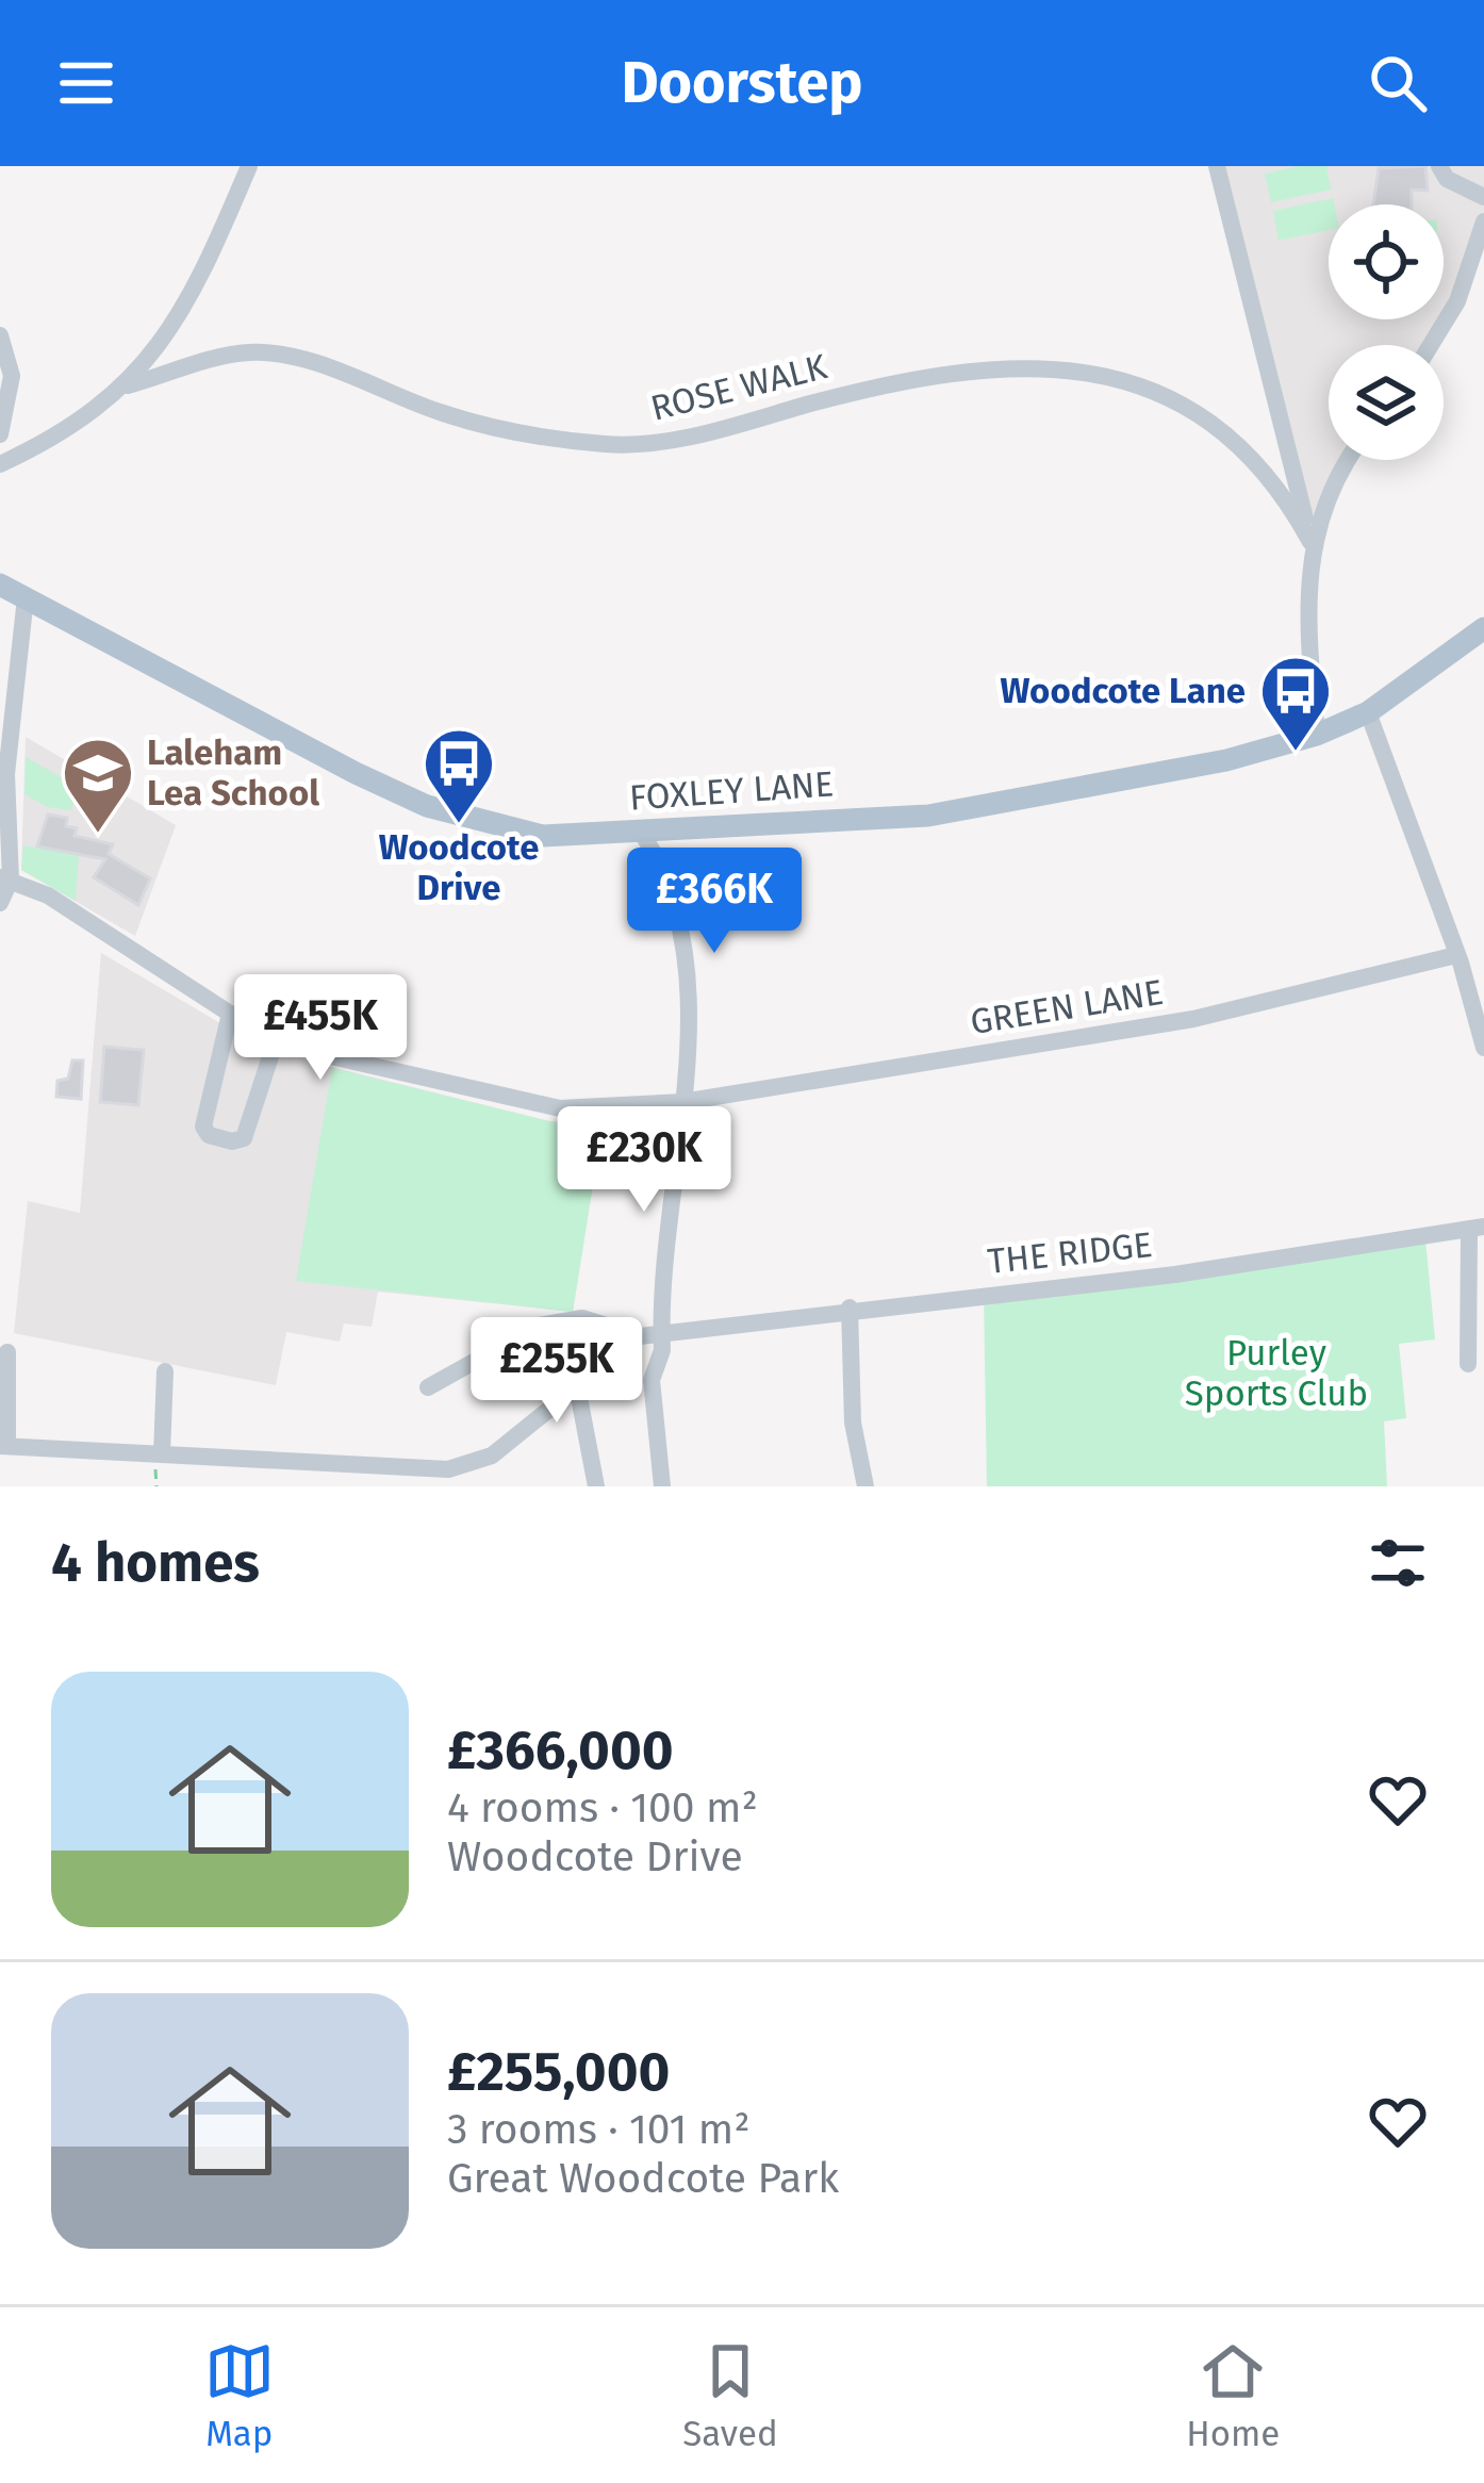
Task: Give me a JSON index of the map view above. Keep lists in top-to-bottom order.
{
  "streets": {
    "main road": ["FOXLEY LANE"],
    "street": ["ROSE WALK", "GREEN LANE", "THE RIDGE"]
  },
  "parks": ["Purley Sports Club"],
  "places": {
    "bus stop": ["Woodcote Lane", "Woodcote Drive"],
    "school or university": ["Laleham Lea School"]
  },
  "page": {
    "header": "Doorstep",
    "price": [
      "£366K",
      "£455K",
      "£230K",
      "£255K"
    ],
    "heading": "4 homes",
    "list": [
      {
        "name": "£366,000",
        "note": "4 rooms · 100 m² · Woodcote Drive"
      },
      {
        "name": "£255,000",
        "note": "3 rooms · 101 m² · Great Woodcote Park"
      }
    ],
    "tabs": ["Map", "Saved", "Home"]
  }
}
